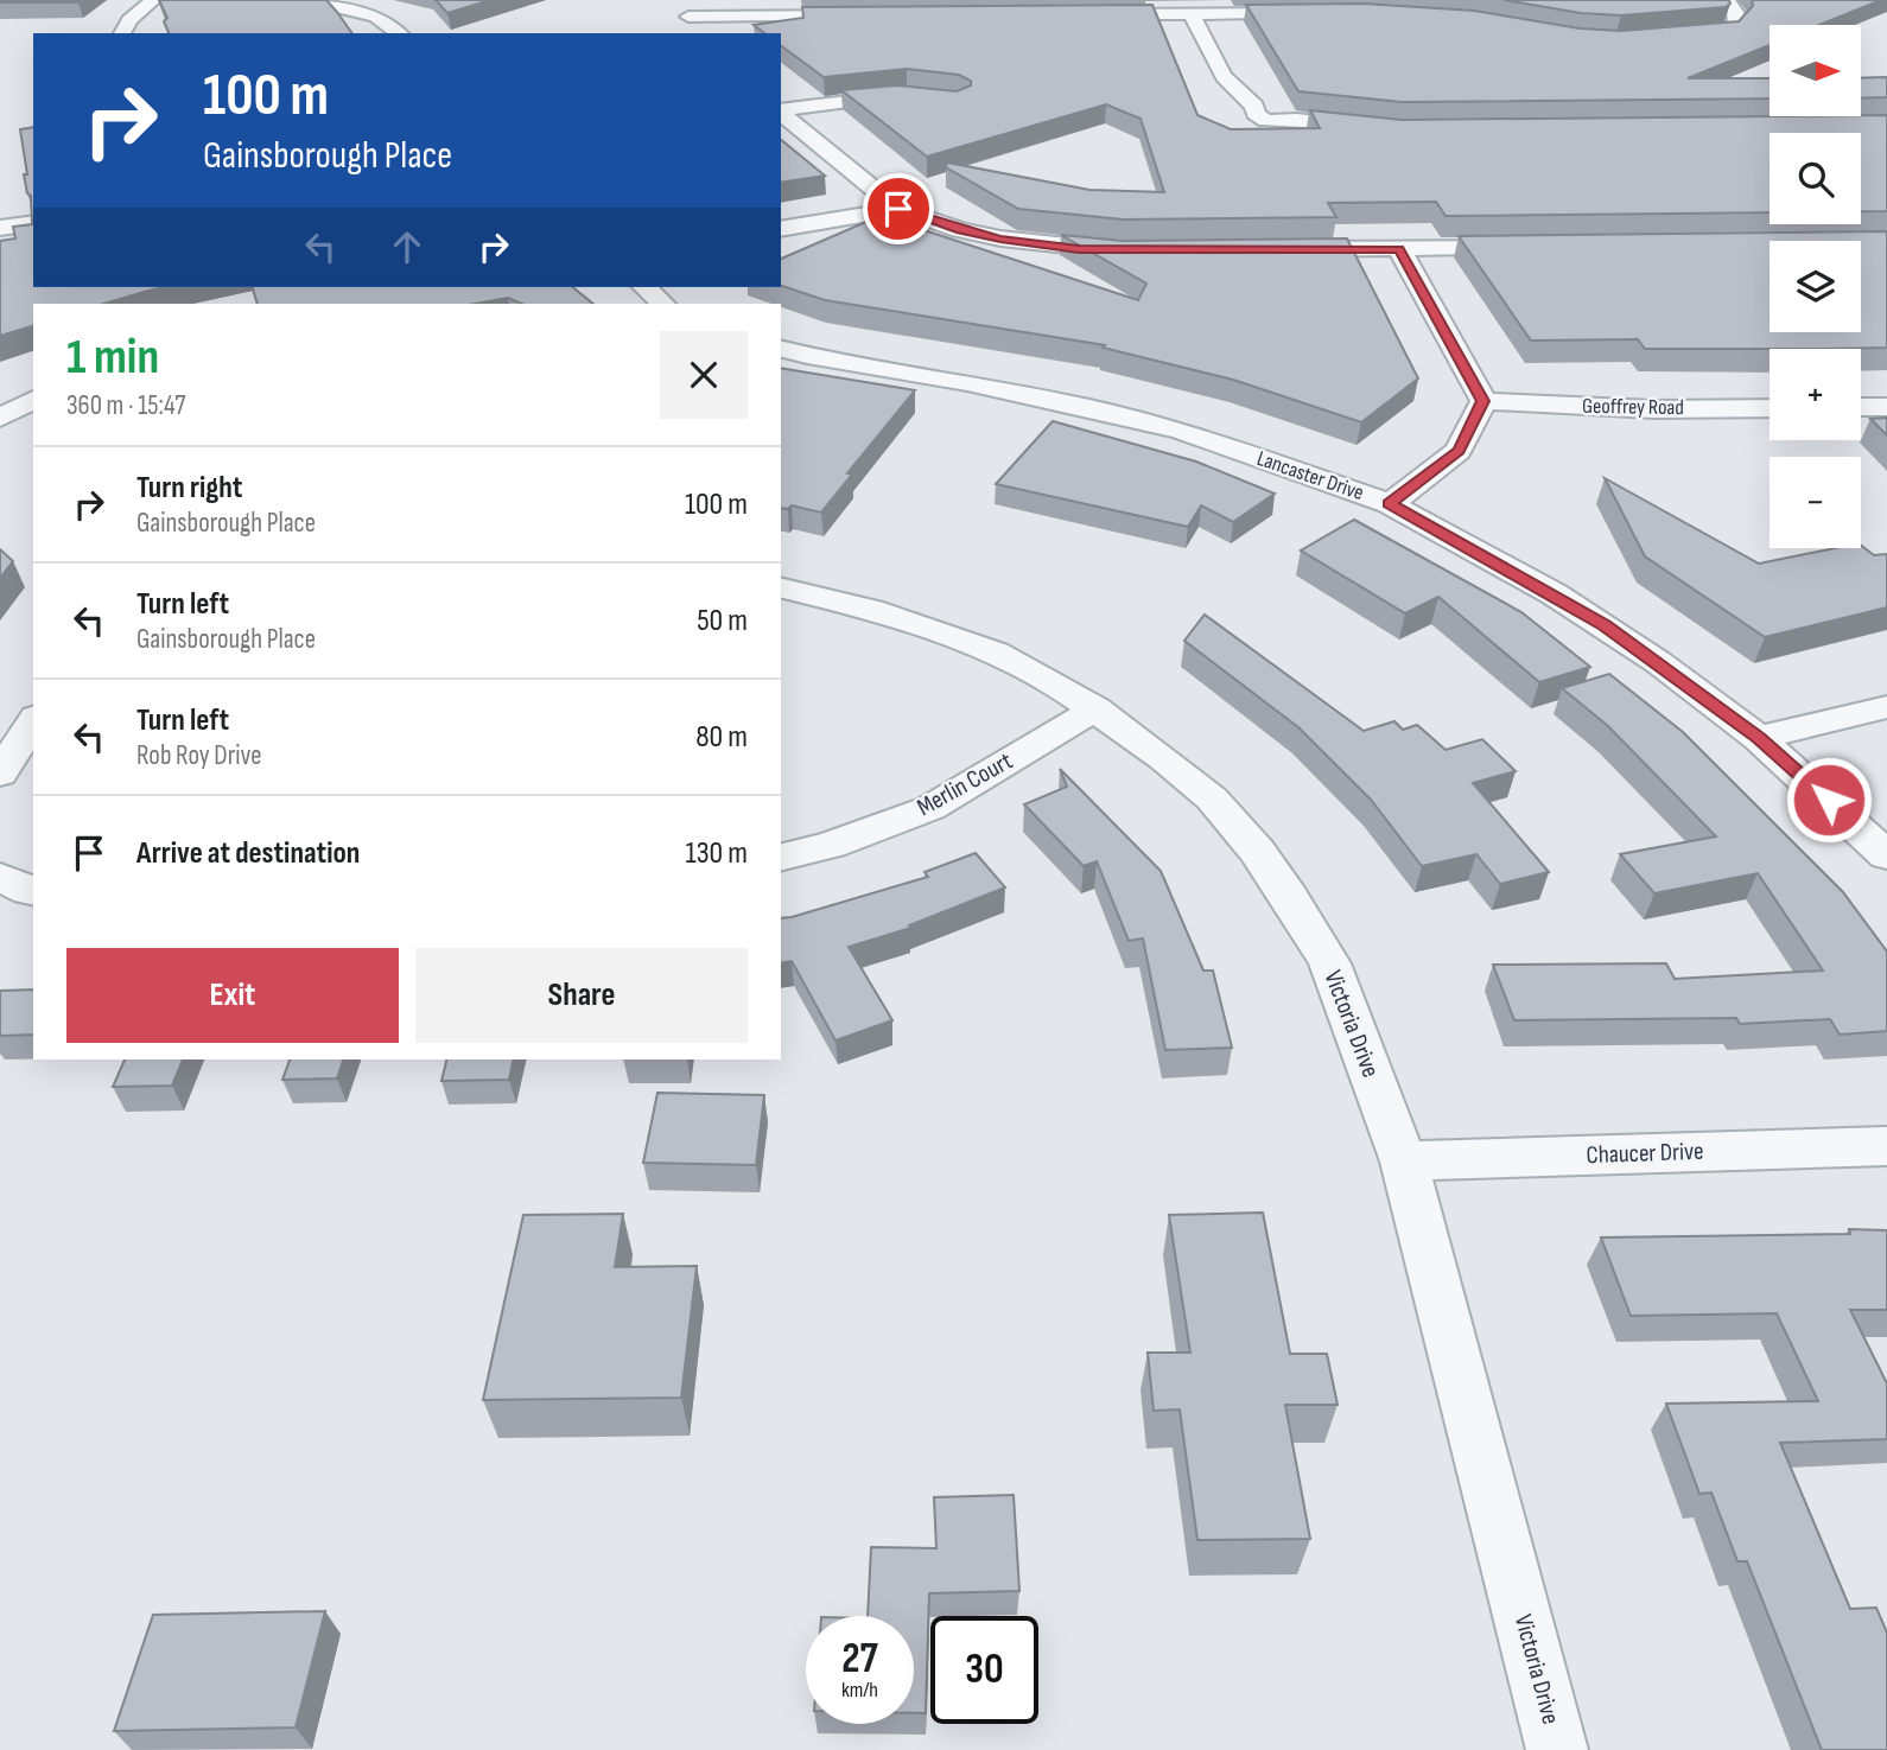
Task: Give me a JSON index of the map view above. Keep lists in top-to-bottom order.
{
  "streets": {
    "street": [
      "Geoffrey Road",
      "Lancaster Drive",
      "Merlin Court",
      "Victoria Drive",
      "Chaucer Drive"
    ]
  },
  "crossings": [
    ["Merlin Court", "Victoria Drive"],
    ["Victoria Drive", "Chaucer Drive"]
  ],
  "north": "right",
  "page": {
    "map_buttons": ["+", "−"],
    "turn": ["100 m", "Gainsborough Place"],
    "heading": ["1 min", "360 m · 15:47"],
    "list": [
      {
        "name": "Turn right",
        "note": "Gainsborough Place",
        "value": "100 m"
      },
      {
        "name": "Turn left",
        "note": "Gainsborough Place",
        "value": "50 m"
      },
      {
        "name": "Turn left",
        "note": "Rob Roy Drive",
        "value": "80 m"
      },
      {
        "name": "Arrive at destination",
        "value": "130 m"
      }
    ],
    "buttons": ["Exit", "Share"],
    "speed": "27 km/h",
    "limit": "30"
  }
}
